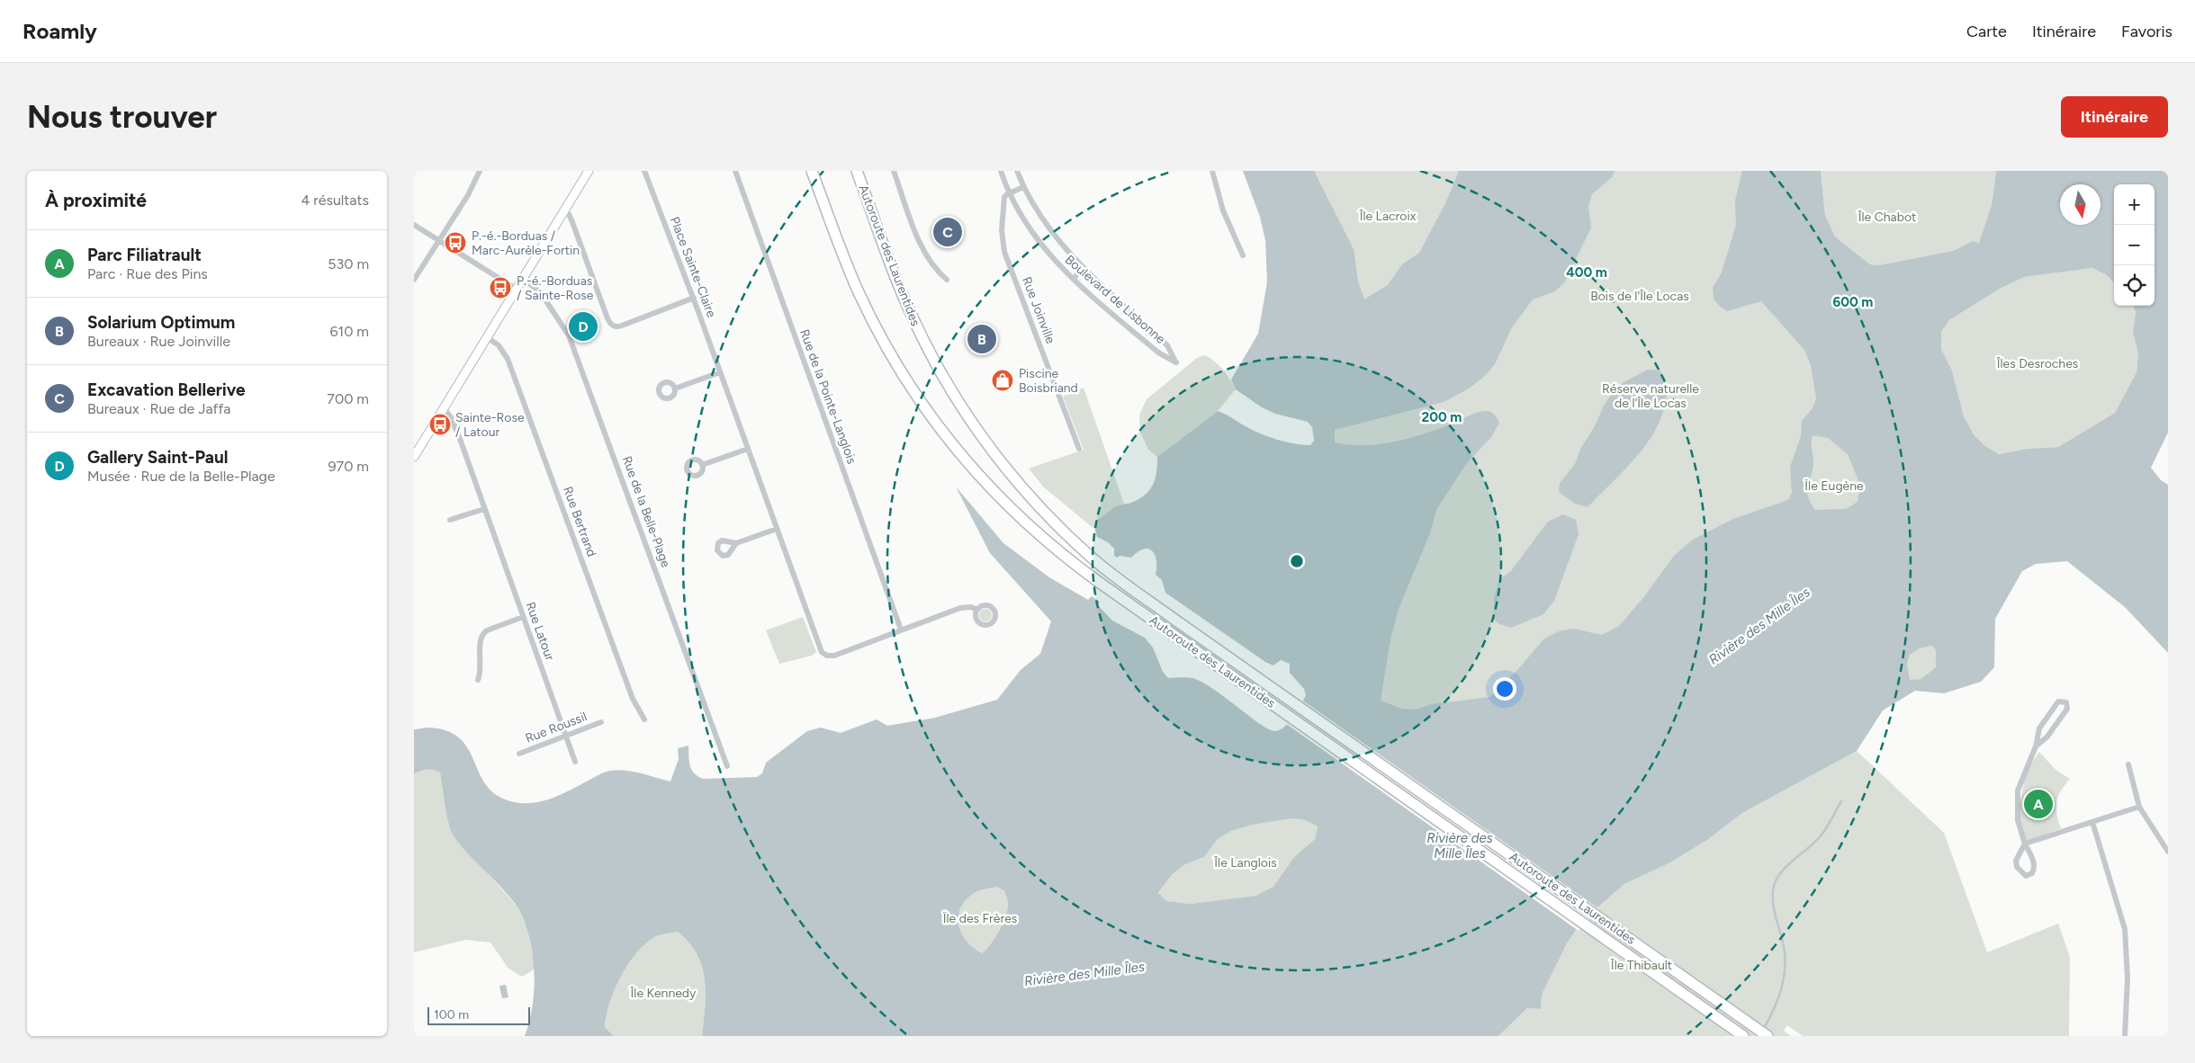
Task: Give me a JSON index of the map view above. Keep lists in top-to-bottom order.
{
  "streets": {
    "highway": ["Autoroute des Laurentides"],
    "street": [
      "Place Sainte-Claire",
      "Boulevard de Lisbonne",
      "Rue Joinville",
      "Rue de la Pointe-Langlois",
      "Rue de la Belle-Plage",
      "Rue Bertrand",
      "Rue Latour",
      "Rue Roussil"
    ]
  },
  "crossings": [
    ["Place Sainte-Claire", "Rue de la Pointe-Langlois"],
    ["Boulevard de Lisbonne", "Rue Joinville"],
    ["Rue Latour", "Rue Roussil"]
  ],
  "water": ["Rivière des Mille Îles"],
  "parks": [
    "Île Lacroix",
    "Île Chabot",
    "Bois de l'Île Locas",
    "Îles Desroches",
    "Réserve naturelle de l'Île Locas",
    "Ïle Eugène",
    "Île Langlois",
    "Ïle des Frères",
    "Île Thibault",
    "Île Kennedy"
  ],
  "places": {
    "bus stop": ["P.-é.-Borduas / Marc-Aurèle-Fortin", "P.-é.-Borduas / Sainte-Rose", "Sainte-Rose / Latour"],
    "shop": ["Piscine Boisbriand"]
  },
  "scale_bar": "100 m",
  "north": "bottom",
  "page": {
    "header": "Roamly",
    "nav": ["Carte", "Itinéraire", "Favoris"],
    "buttons": "Itinéraire",
    "title": "Nous trouver",
    "heading": ["À proximité", "4 résultats"],
    "map_buttons": ["+", "−"],
    "pins": [
      "C",
      "D",
      "B",
      "A"
    ],
    "list": [
      {
        "mark": "A",
        "name": "Parc Filiatrault",
        "note": "Parc · Rue des Pins",
        "value": "530 m"
      },
      {
        "mark": "B",
        "name": "Solarium Optimum",
        "note": "Bureaux · Rue Joinville",
        "value": "610 m"
      },
      {
        "mark": "C",
        "name": "Excavation Bellerive",
        "note": "Bureaux · Rue de Jaffa",
        "value": "700 m"
      },
      {
        "mark": "D",
        "name": "Gallery Saint-Paul",
        "note": "Musée · Rue de la Belle-Plage",
        "value": "970 m"
      }
    ],
    "scale": "100 m"
  },
  "rings": ["400 m", "600 m", "200 m"]
}
